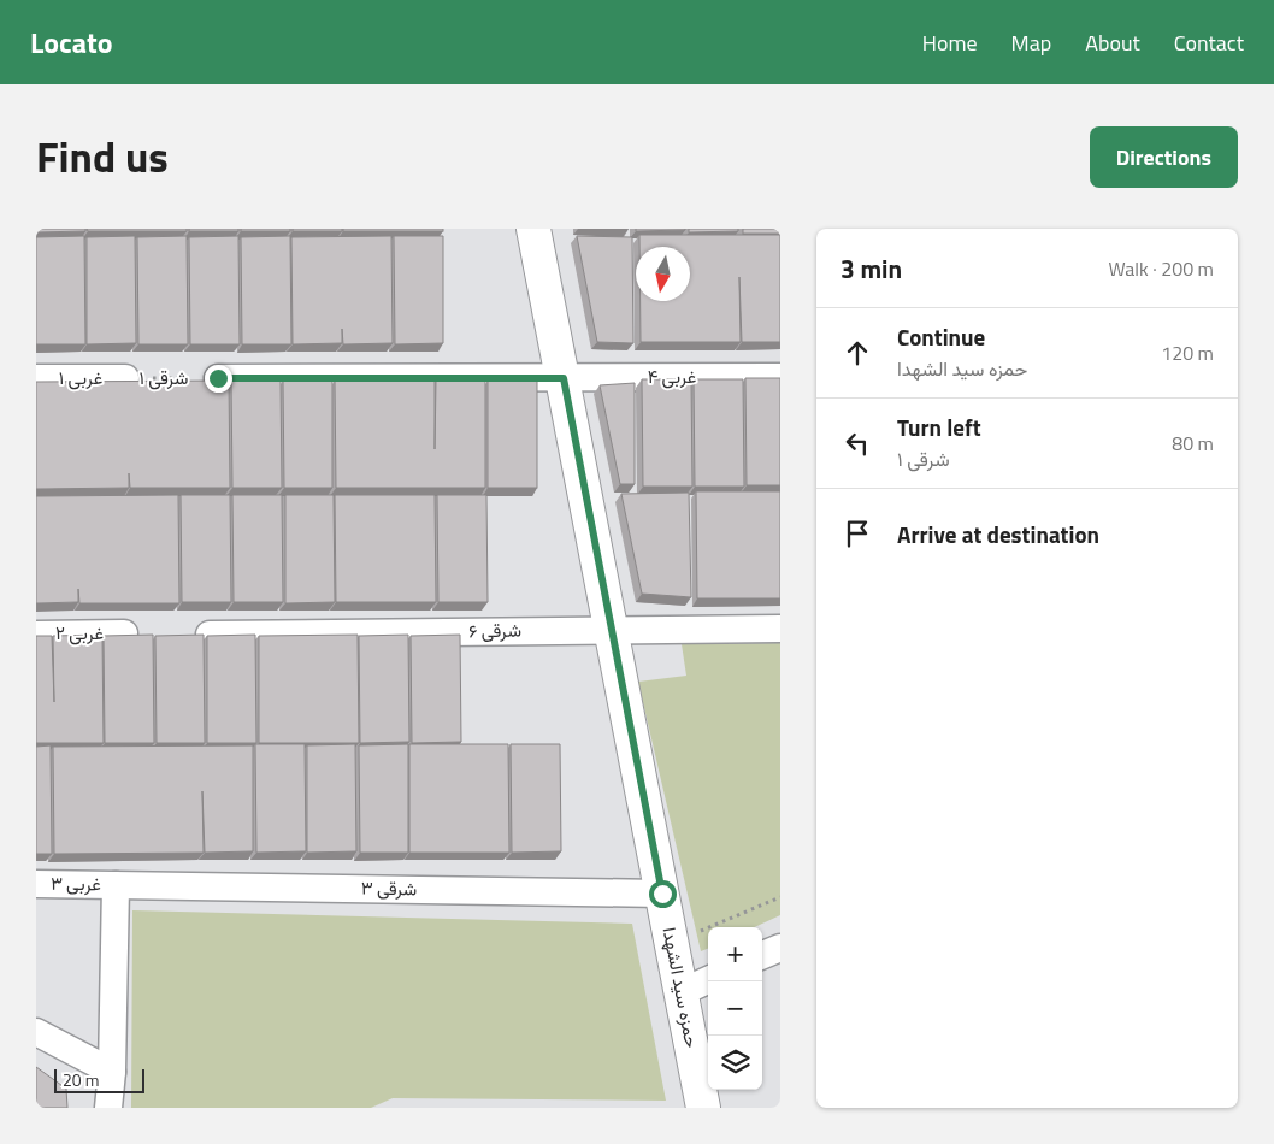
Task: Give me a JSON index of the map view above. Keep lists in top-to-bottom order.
{
  "streets": {
    "street": [
      "۴ غربی",
      "۱ غربی",
      "۶ شرقی",
      "۲ غربی",
      "۳ غربی",
      "۳ شرقی",
      "حمزه سید الشهدا"
    ],
    "path": ["۱ شرقی"]
  },
  "crossings": [
    ["۴ غربی", "حمزه سید الشهدا"],
    ["۱ غربی", "۱ شرقی"],
    ["۶ شرقی", "حمزه سید الشهدا"],
    ["۳ غربی", "۳ شرقی"],
    ["۳ شرقی", "حمزه سید الشهدا"]
  ],
  "scale_bar": "20 m",
  "north": "bottom",
  "page": {
    "header": "Locato",
    "nav": [
      "Home",
      "Map",
      "About",
      "Contact"
    ],
    "title": "Find us",
    "buttons": "Directions",
    "heading": ["3 min", "Walk · 200 m"],
    "list": [
      ["Continue", "حمزه سید الشهدا", "120 m"],
      ["Turn left", "۱ شرقی", "80 m"],
      "Arrive at destination"
    ],
    "map_buttons": ["+", "−"],
    "scale": "20 m"
  }
}
